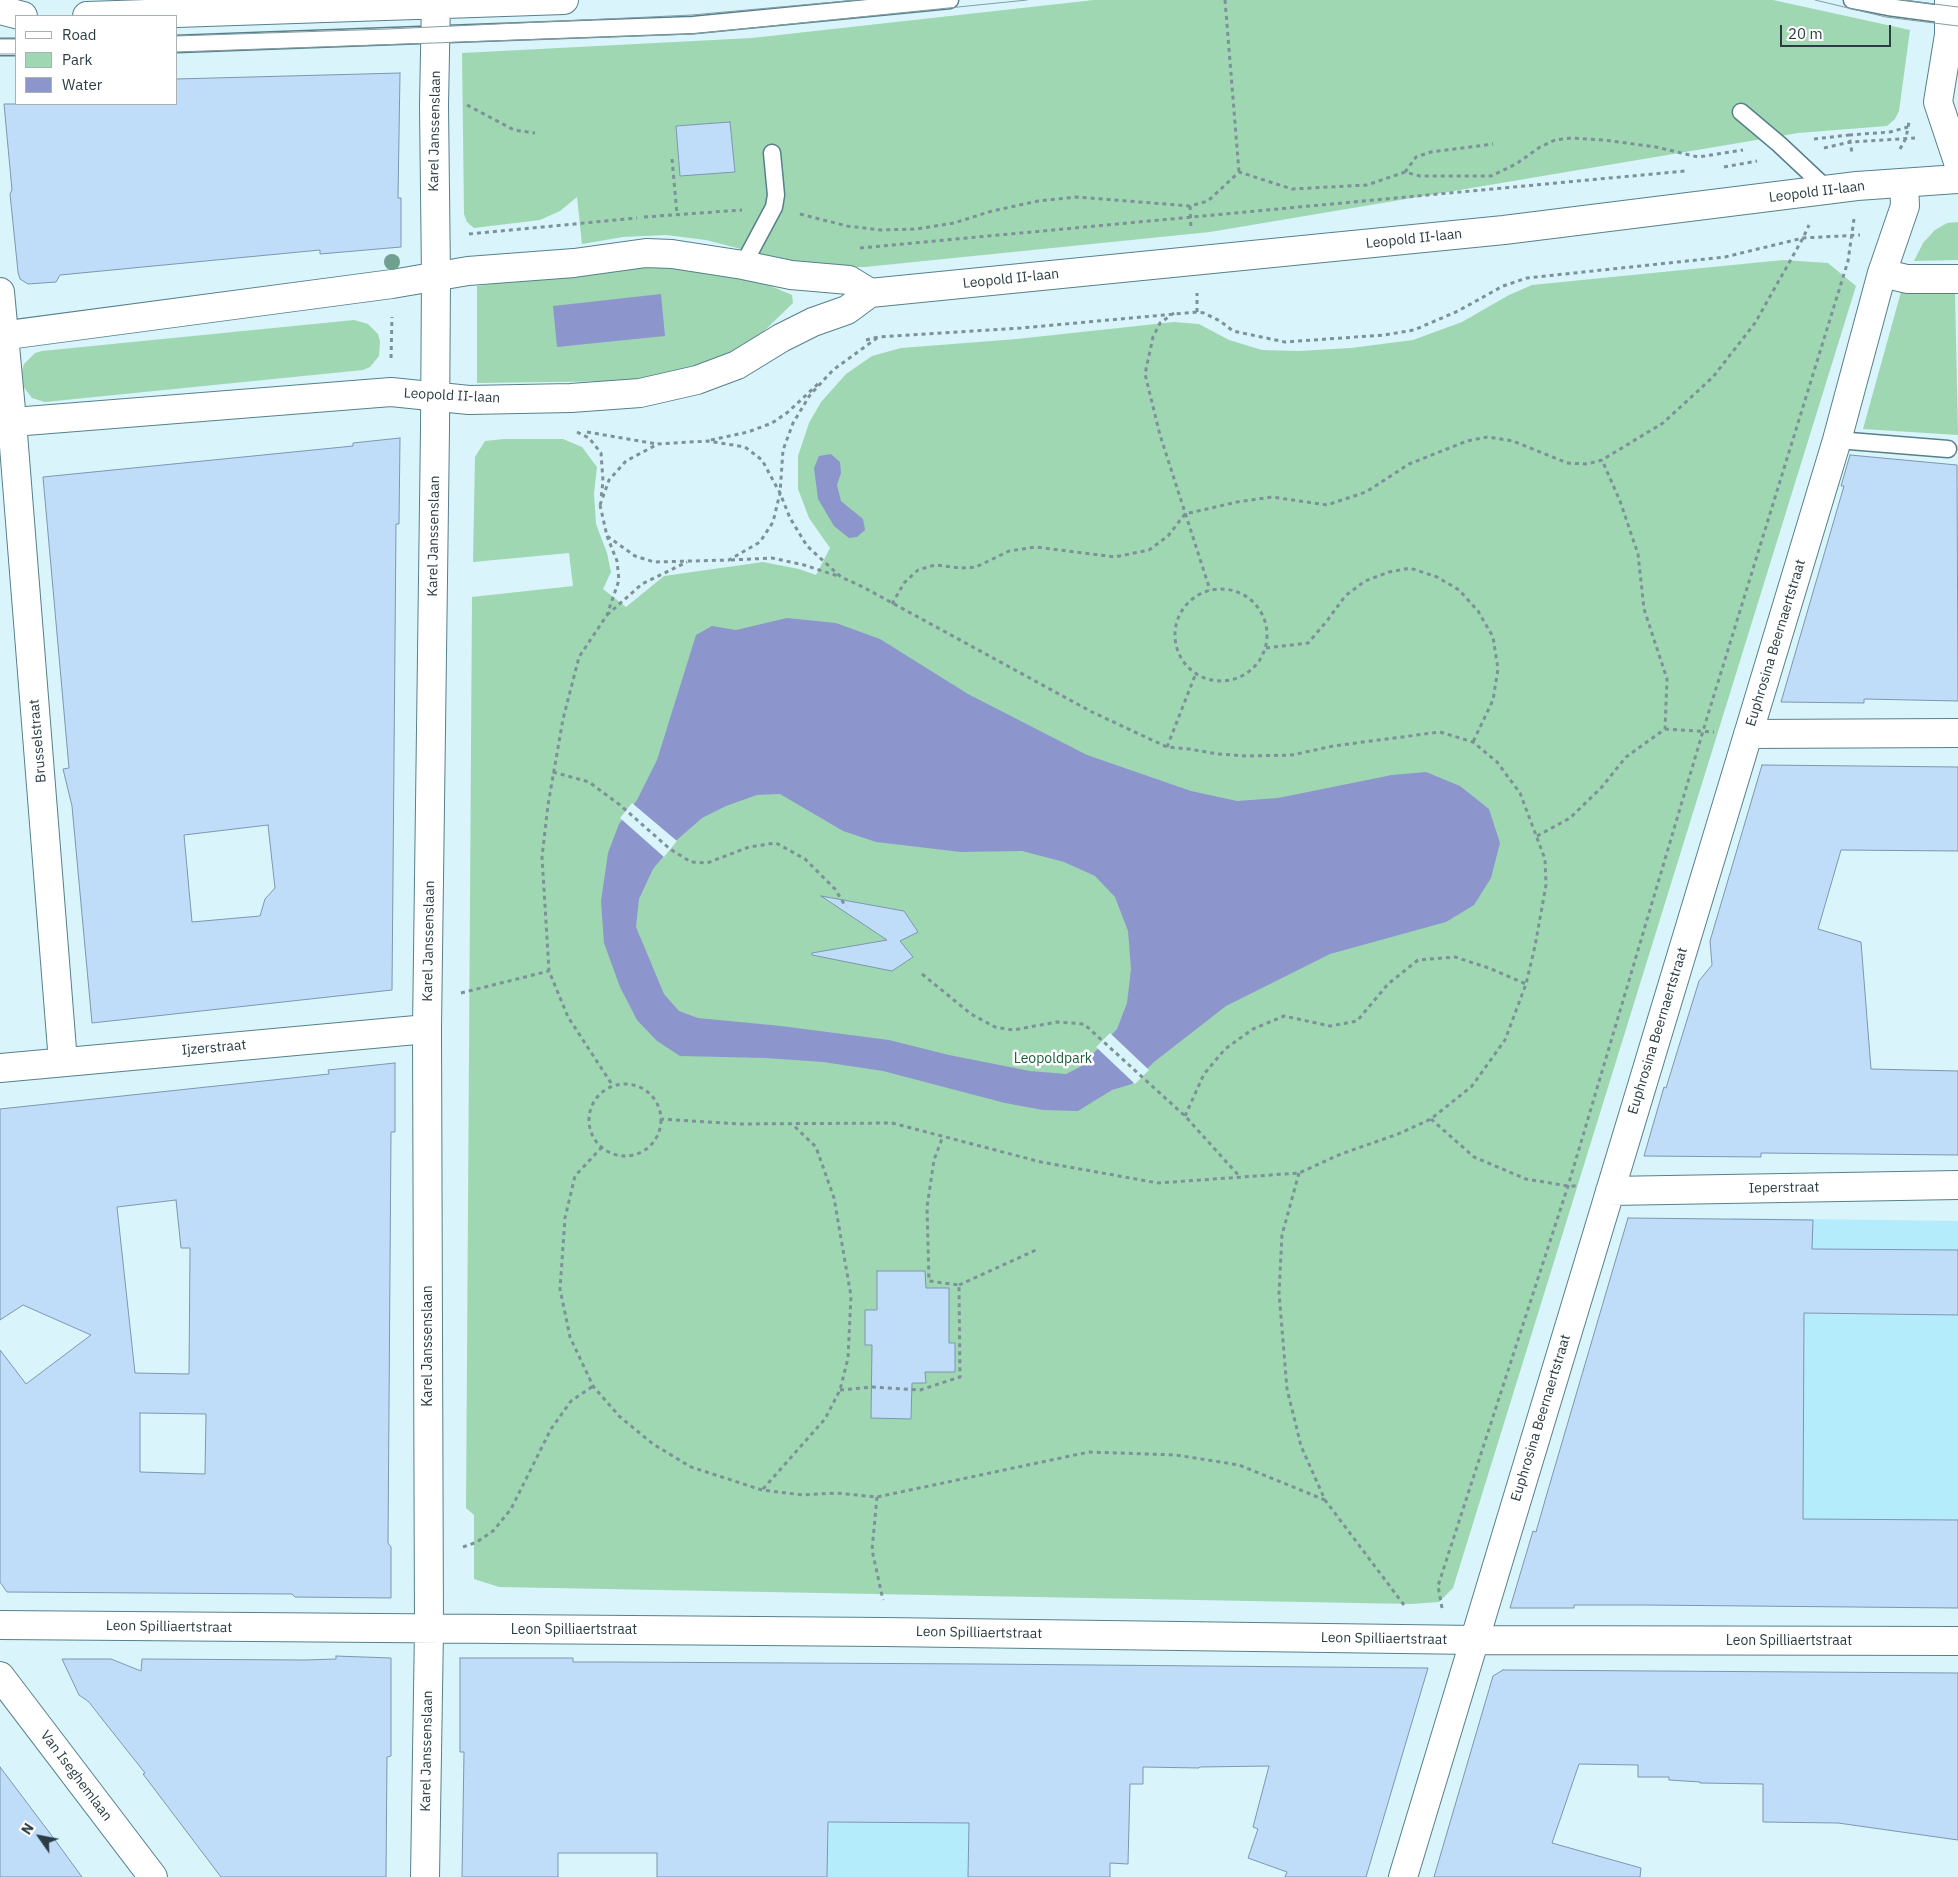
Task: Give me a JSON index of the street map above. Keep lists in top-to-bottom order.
{
  "streets": {
    "street": [
      "Karel Janssenslaan",
      "Leopold II-laan",
      "Euphrosina Beernaertstraat",
      "Brusselstraat",
      "Ijzerstraat",
      "Ieperstraat",
      "Leon Spilliaertstraat",
      "Van Iseghemlaan"
    ]
  },
  "crossings": [
    ["Karel Janssenslaan", "Leopold II-laan"],
    ["Karel Janssenslaan", "Ijzerstraat"],
    ["Karel Janssenslaan", "Leon Spilliaertstraat"],
    ["Leopold II-laan", "Euphrosina Beernaertstraat"],
    ["Leopold II-laan", "Brusselstraat"],
    ["Euphrosina Beernaertstraat", "Ieperstraat"],
    ["Euphrosina Beernaertstraat", "Leon Spilliaertstraat"],
    ["Brusselstraat", "Ijzerstraat"]
  ],
  "parks": ["Leopoldpark"],
  "legend": ["Road", "Park", "Water"],
  "scale_bar": "20 m",
  "north": "top left"
}
